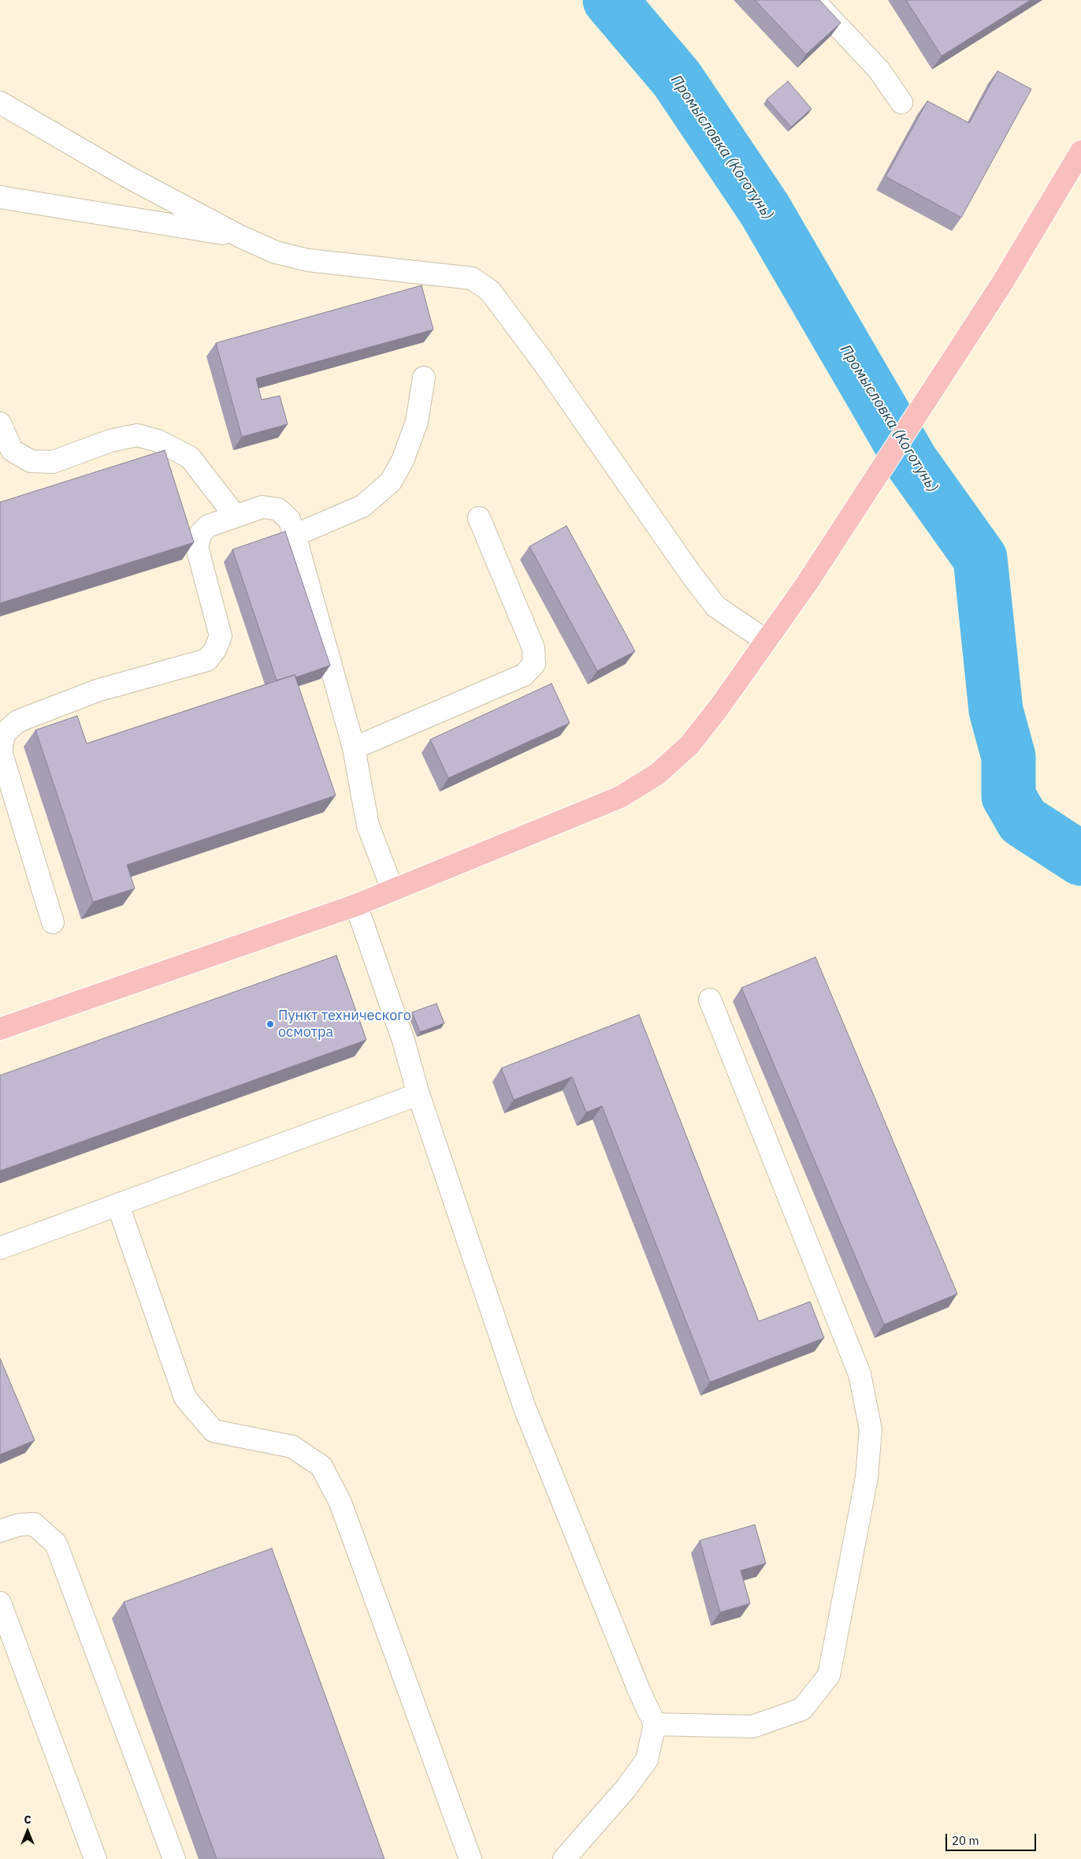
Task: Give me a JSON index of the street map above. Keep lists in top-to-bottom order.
{
  "water": ["Промысловка (Коготунь)"],
  "places": ["Пункт технического осмотра"],
  "scale_bar": "20 m",
  "north": "top"
}
